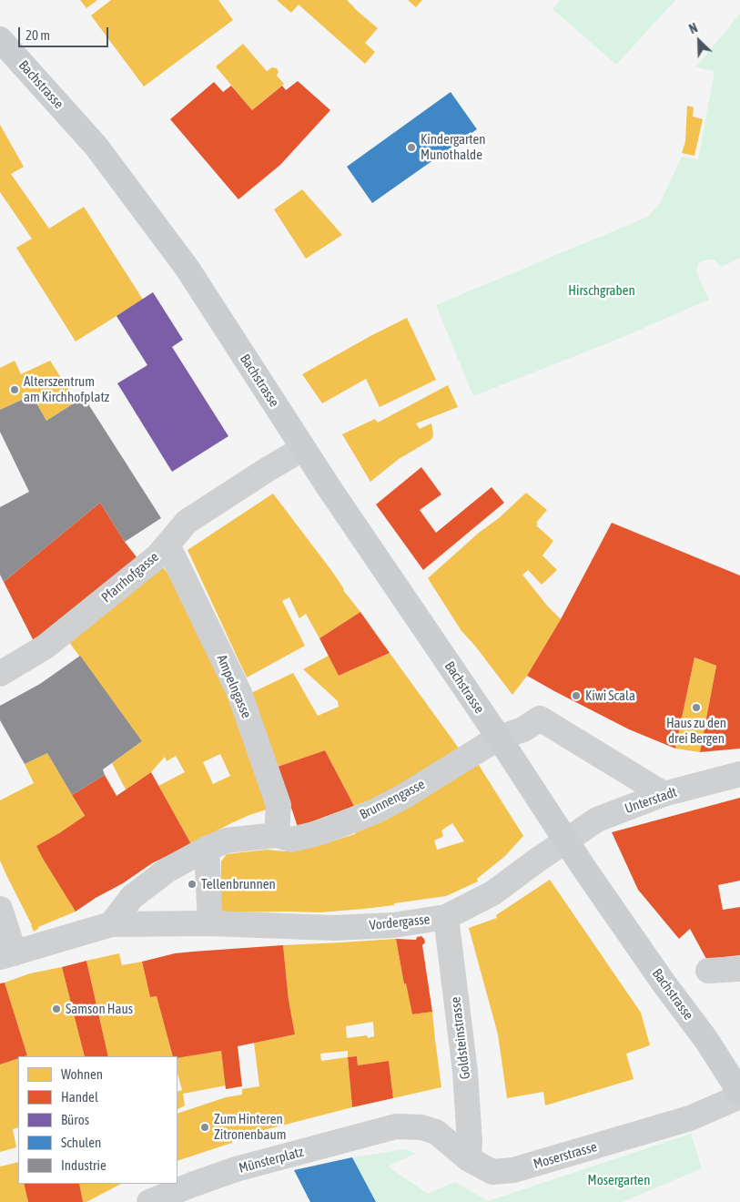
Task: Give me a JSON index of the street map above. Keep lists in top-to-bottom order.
{
  "streets": {
    "main road": ["Bachstrasse"],
    "street": [
      "Pfarrhofgasse",
      "Ampelngasse",
      "Brunnengasse",
      "Unterstadt",
      "Vordergasse",
      "Goldsteinstrasse",
      "Moserstrasse",
      "Münsterplatz"
    ]
  },
  "crossings": [
    ["Bachstrasse", "Pfarrhofgasse"],
    ["Bachstrasse", "Brunnengasse"],
    ["Bachstrasse", "Unterstadt"],
    ["Bachstrasse", "Vordergasse"],
    ["Pfarrhofgasse", "Ampelngasse"],
    ["Ampelngasse", "Brunnengasse"],
    ["Unterstadt", "Vordergasse"],
    ["Vordergasse", "Goldsteinstrasse"],
    ["Goldsteinstrasse", "Moserstrasse"],
    ["Moserstrasse", "Münsterplatz"]
  ],
  "parks": ["Hirschgraben", "Mosergarten"],
  "places": [
    "Kindergarten Munothalde",
    "Alterszentrum am Kirchhofplatz",
    "Kiwi Scala",
    "Haus zu den drei Bergen",
    "Tellenbrunnen",
    "Samson Haus",
    "Zum Hinteren Zitronenbaum"
  ],
  "legend": [
    "Wohnen",
    "Handel",
    "Büros",
    "Schulen",
    "Industrie"
  ],
  "scale_bar": "20 m",
  "north": "top left"
}
